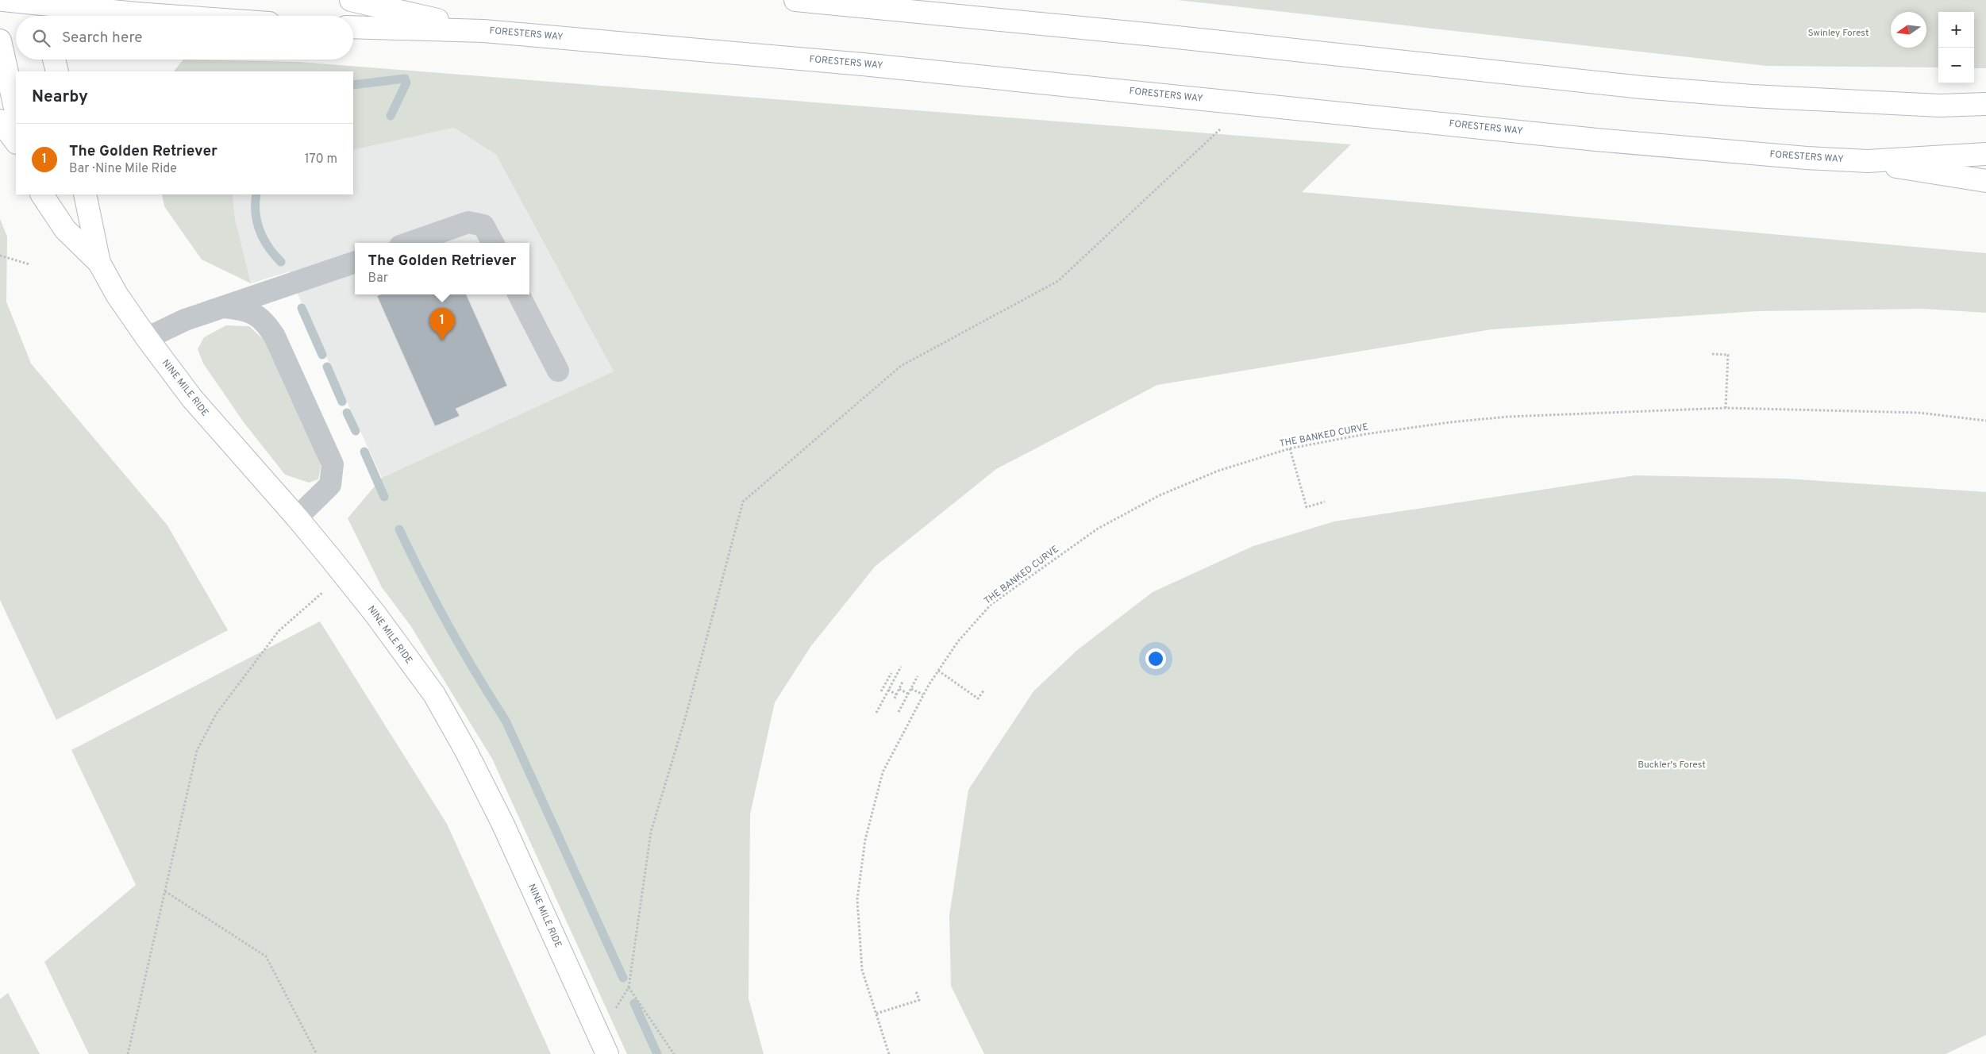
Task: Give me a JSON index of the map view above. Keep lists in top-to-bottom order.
{
  "streets": {
    "main road": ["FORESTERS WAY", "NINE MILE RIDE"],
    "path": ["THE BANKED CURVE"]
  },
  "parks": ["Swinley Forest", "Buckler's Forest"],
  "north": "left",
  "page": {
    "map_buttons": ["+", "−"],
    "search": "Search here",
    "heading": "Nearby",
    "list": [
      {
        "mark": "1",
        "name": "The Golden Retriever",
        "note": "Bar · Nine Mile Ride",
        "value": "170 m"
      }
    ],
    "popup": ["The Golden Retriever", "Bar"],
    "pins": "1"
  }
}
